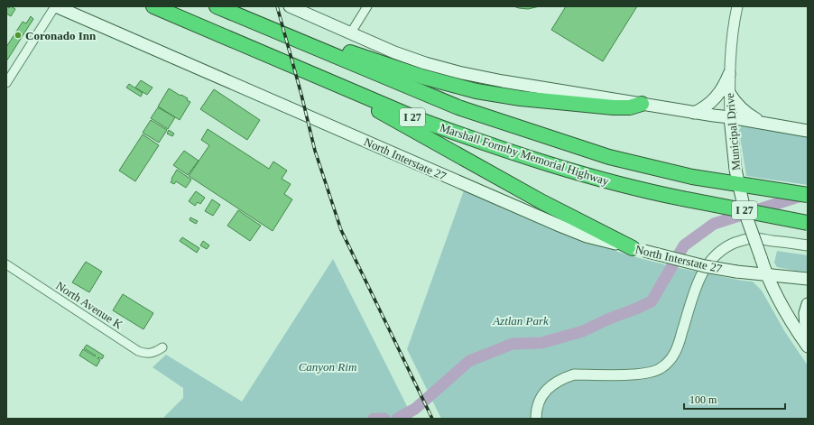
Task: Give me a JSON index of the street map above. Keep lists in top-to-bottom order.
{
  "streets": {
    "highway": ["I 27", "Marshall Formby Memorial Highway"],
    "main road": ["Municipal Drive", "North Interstate 27"],
    "street": ["North Avenue K"]
  },
  "crossings": [
    ["Municipal Drive", "North Interstate 27"]
  ],
  "parks": ["Aztlan Park", "Canyon Rim"],
  "places": ["Coronado Inn"],
  "scale_bar": "100 m"
}
